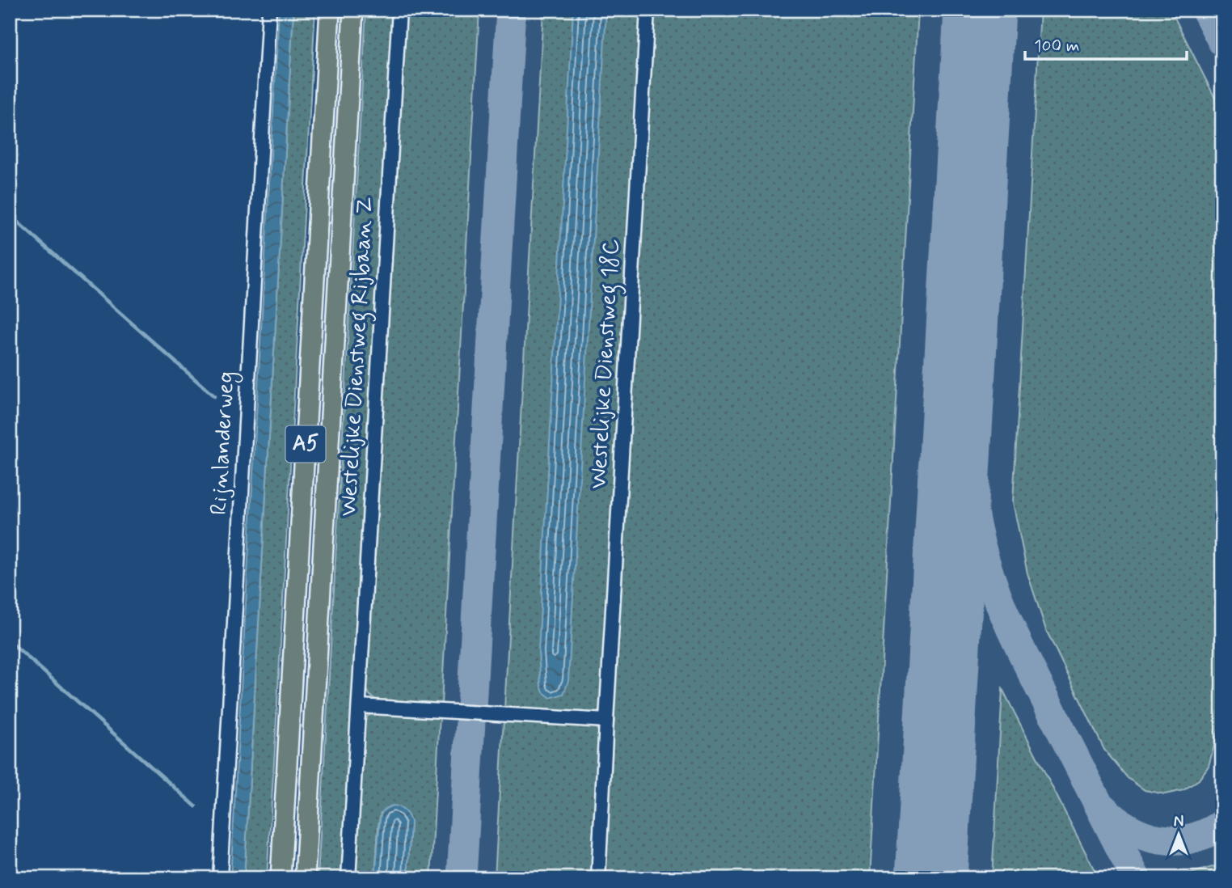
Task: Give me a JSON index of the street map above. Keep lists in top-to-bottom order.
{
  "streets": {
    "highway": ["A5"],
    "street": ["Westelijke Dienstweg Rijbaan Z", "Westelijke Dienstweg 18C", "Rijnlanderweg"]
  },
  "scale_bar": "100 m",
  "north": "top"
}
